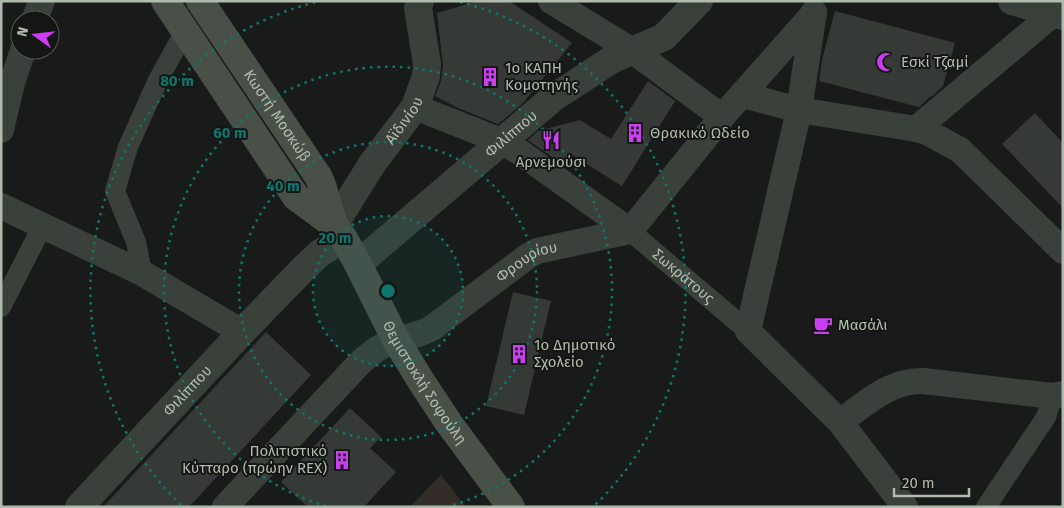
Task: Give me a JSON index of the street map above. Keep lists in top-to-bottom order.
{
  "streets": {
    "main road": ["Κωστή Μοσκώβ", "Θεμιστοκλή Σοφούλη"],
    "street": [
      "Αϊδινίου",
      "Φιλίππου",
      "Φρουρίου",
      "Σωκράτους"
    ]
  },
  "crossings": [
    ["Κωστή Μοσκώβ", "Αϊδινίου"],
    ["Κωστή Μοσκώβ", "Φιλίππου"],
    ["Κωστή Μοσκώβ", "Θεμιστοκλή Σοφούλη"],
    ["Αϊδινίου", "Φιλίππου"],
    ["Αϊδινίου", "Σωκράτους"],
    ["Αϊδινίου", "Θεμιστοκλή Σοφούλη"],
    ["Φιλίππου", "Σωκράτους"],
    ["Φιλίππου", "Θεμιστοκλή Σοφούλη"],
    ["Φρουρίου", "Σωκράτους"],
    ["Φρουρίου", "Θεμιστοκλή Σοφούλη"]
  ],
  "places": {
    "mosque": ["Εσκί Τζαμί"],
    "building": [
      "1ο ΚΑΠΗ Κομοτηνής",
      "Θρακικό Ωδείο",
      "1ο Δημοτικό Σχολείο",
      "Πολιτιστικό Κύτταρο (πρώην REX)"
    ],
    "restaurant": ["Αρνεμούσι"],
    "cafe": ["Μασάλι"]
  },
  "scale_bar": "20 m",
  "north": "left",
  "rings": [
    "80 m",
    "60 m",
    "40 m",
    "20 m"
  ]
}
